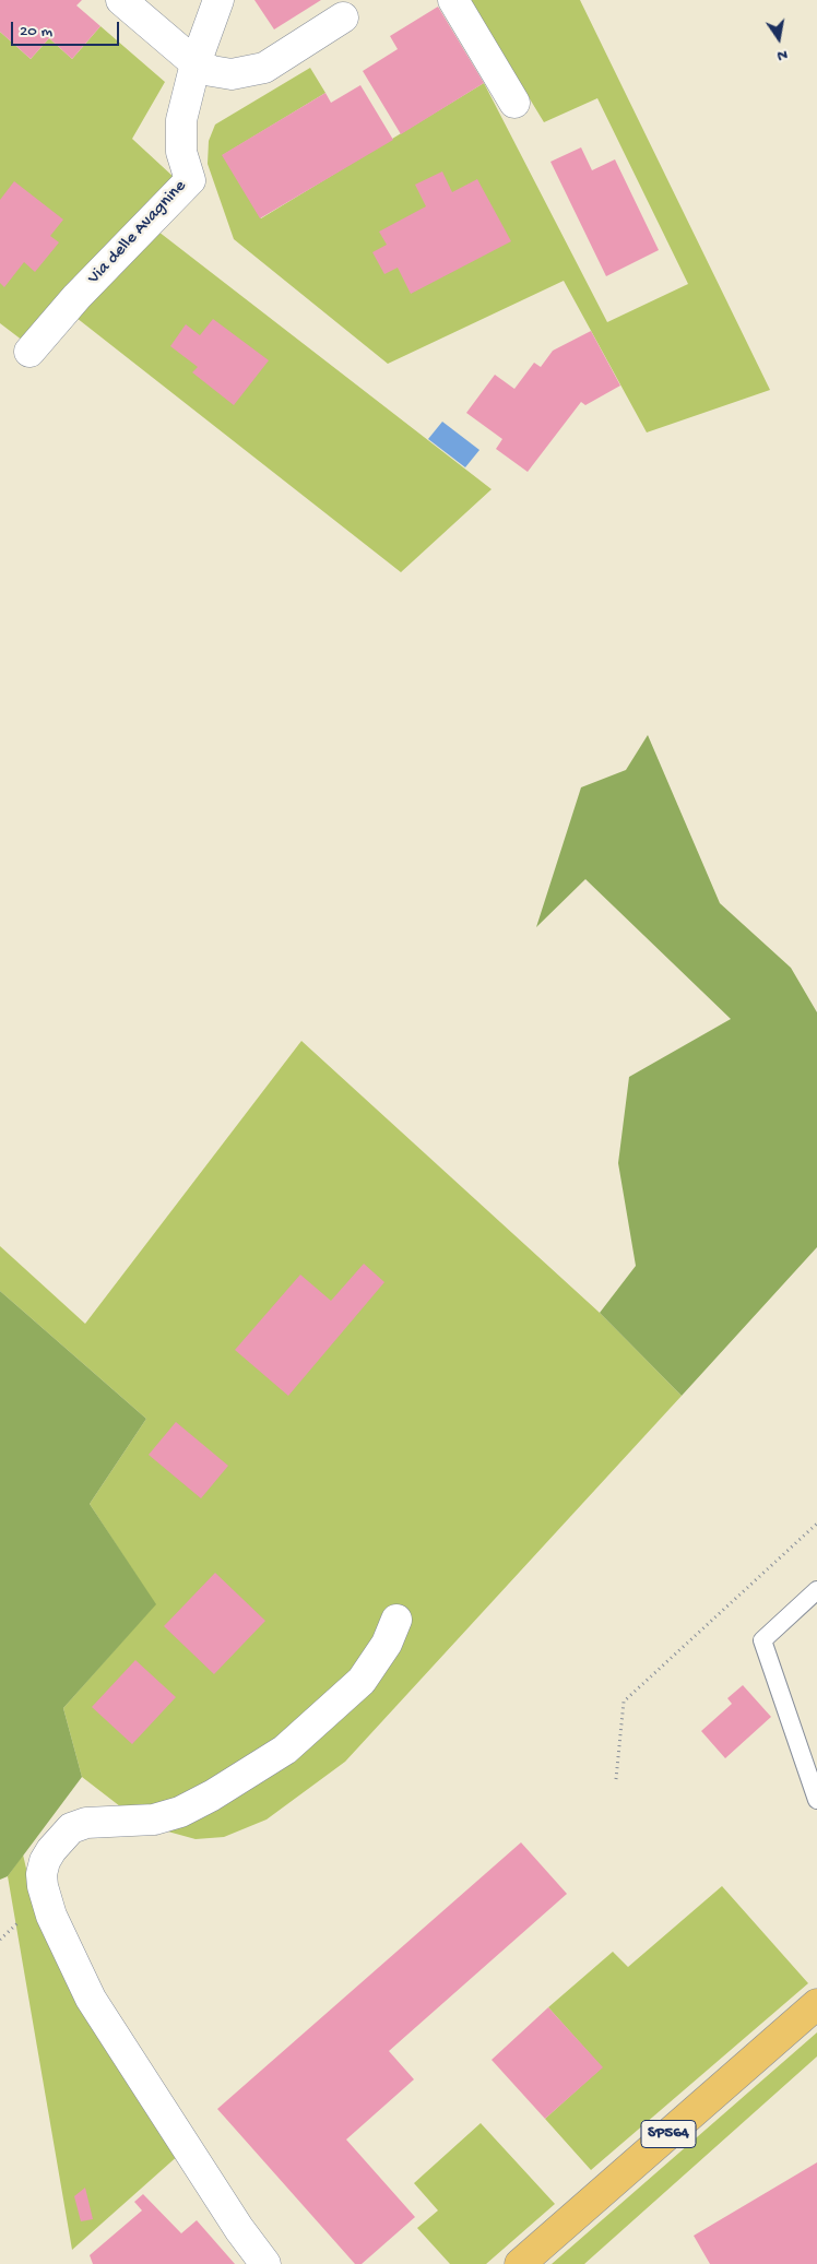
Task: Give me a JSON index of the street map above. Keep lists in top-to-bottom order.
{
  "streets": {
    "main road": ["SP564"],
    "street": ["Via delle Avagnine"]
  },
  "scale_bar": "20 m",
  "north": "bottom"
}
